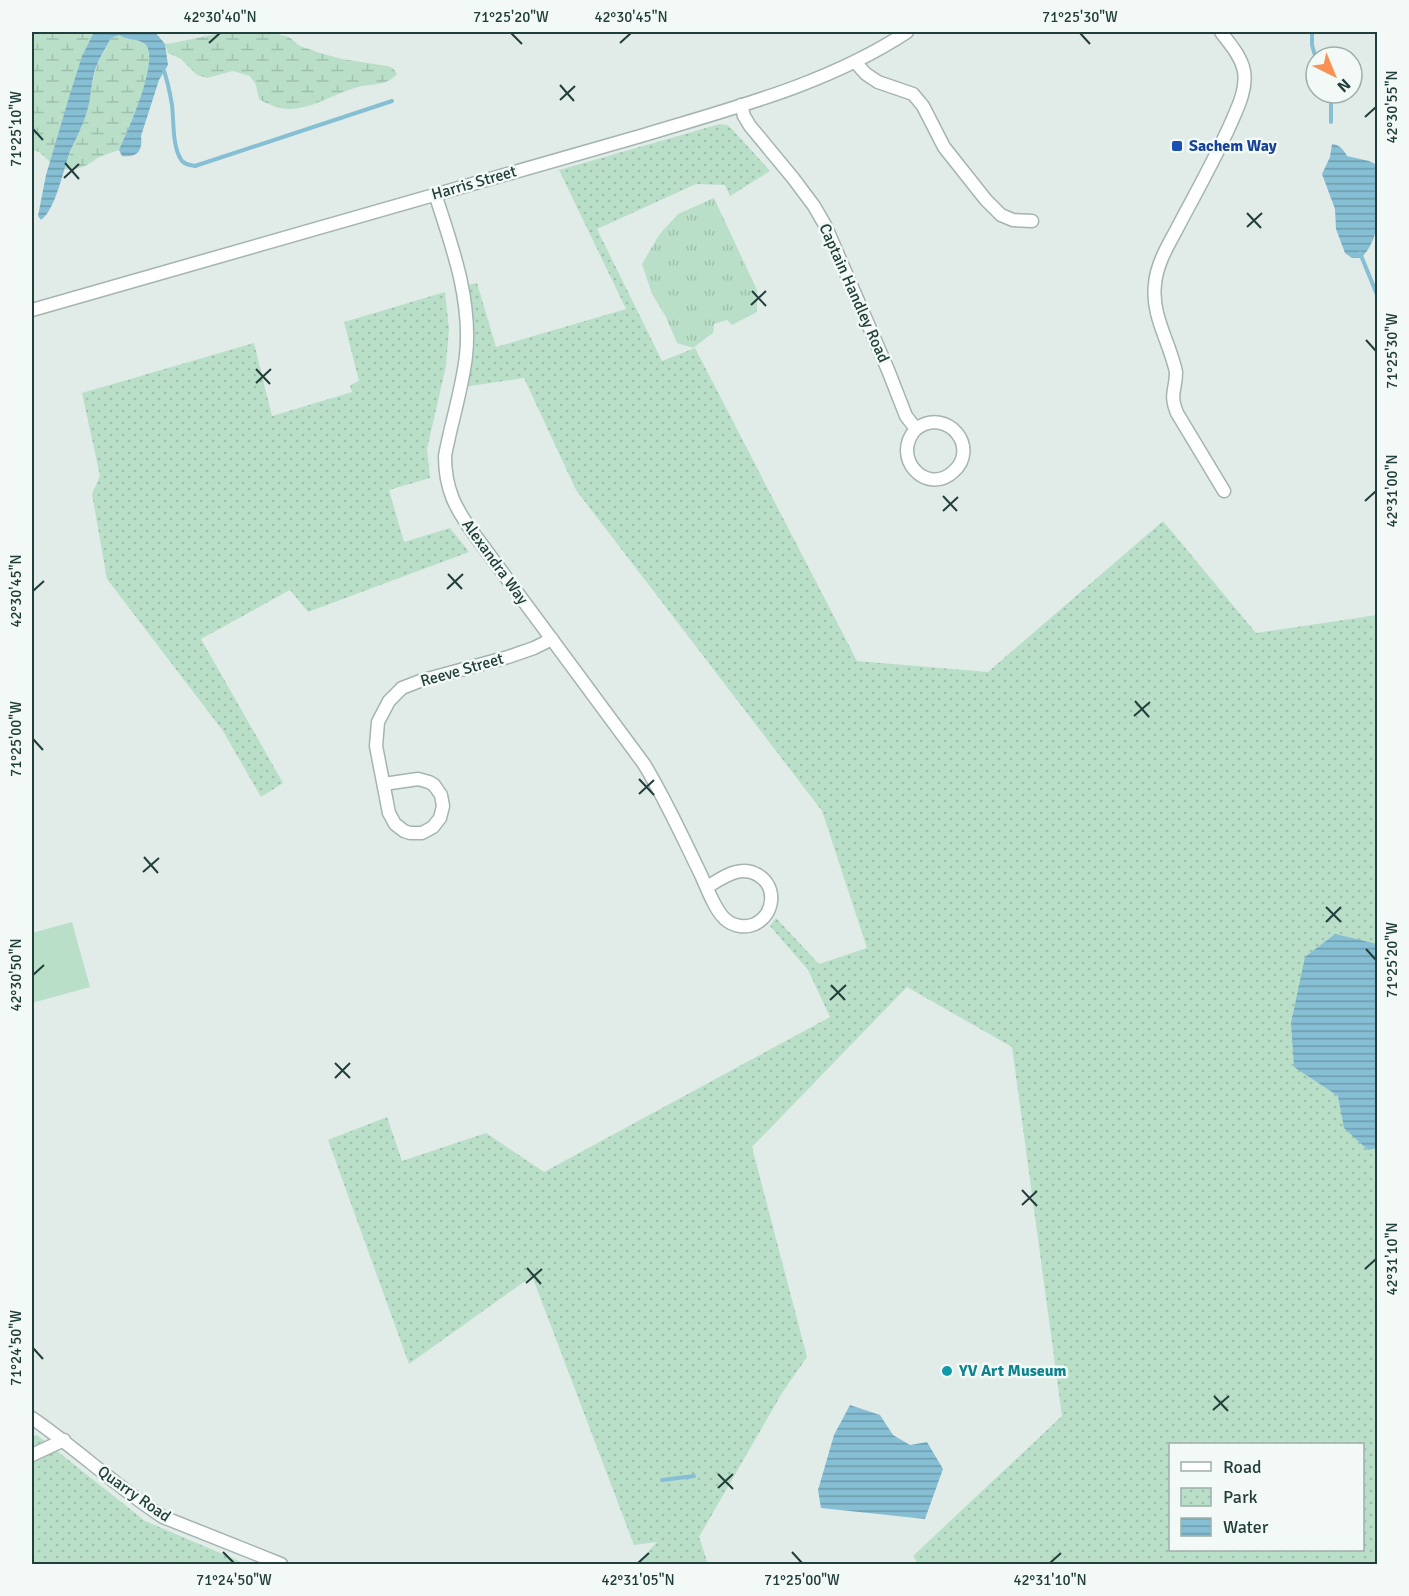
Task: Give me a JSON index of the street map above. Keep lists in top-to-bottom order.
{
  "streets": {
    "street": [
      "Harris Street",
      "Captain Handley Road",
      "Alexandra Way",
      "Reeve Street",
      "Quarry Road"
    ]
  },
  "crossings": [
    ["Harris Street", "Captain Handley Road"],
    ["Harris Street", "Alexandra Way"],
    ["Alexandra Way", "Reeve Street"]
  ],
  "places": {
    "transit": ["Sachem Way"],
    "other": ["YV Art Museum"]
  },
  "legend": ["Road", "Park", "Water"],
  "north": "bottom right",
  "coordinates": [
    "42°30'40\"N",
    "71°25'20\"W",
    "42°30'45\"N",
    "71°25'30\"W",
    "42°30'55\"N",
    "71°25'10\"W",
    "42°31'00\"N",
    "71°25'00\"W",
    "42°30'50\"N",
    "42°31'10\"N",
    "71°24'50\"W",
    "42°31'05\"N"
  ]
}
